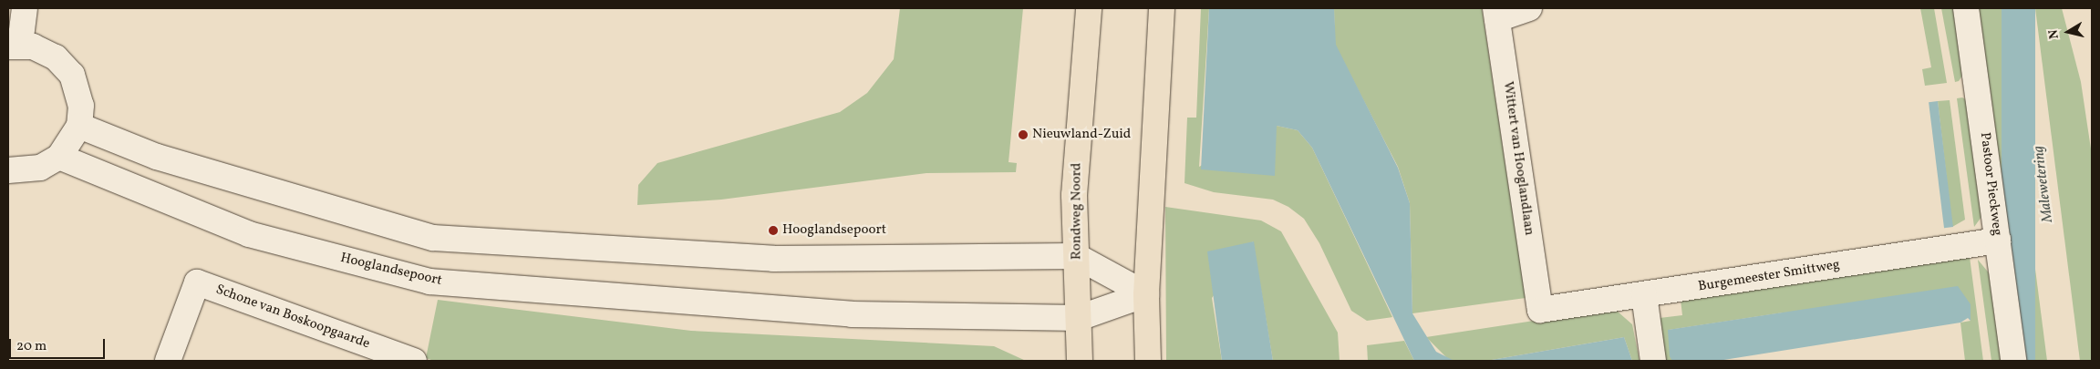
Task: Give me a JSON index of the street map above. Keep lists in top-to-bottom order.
{
  "streets": {
    "main road": ["Rondweg Noord"],
    "street": [
      "Wittert van Hooglandlaan",
      "Pastoor Pieckweg",
      "Hooglandsepoort",
      "Burgemeester Smittweg",
      "Schone van Boskoopgaarde"
    ]
  },
  "crossings": [
    ["Wittert van Hooglandlaan", "Burgemeester Smittweg"],
    ["Pastoor Pieckweg", "Burgemeester Smittweg"],
    ["Rondweg Noord", "Hooglandsepoort"]
  ],
  "water": ["Malewetering"],
  "places": ["Nieuwland-Zuid", "Hooglandsepoort"],
  "scale_bar": "20 m",
  "north": "left"
}
